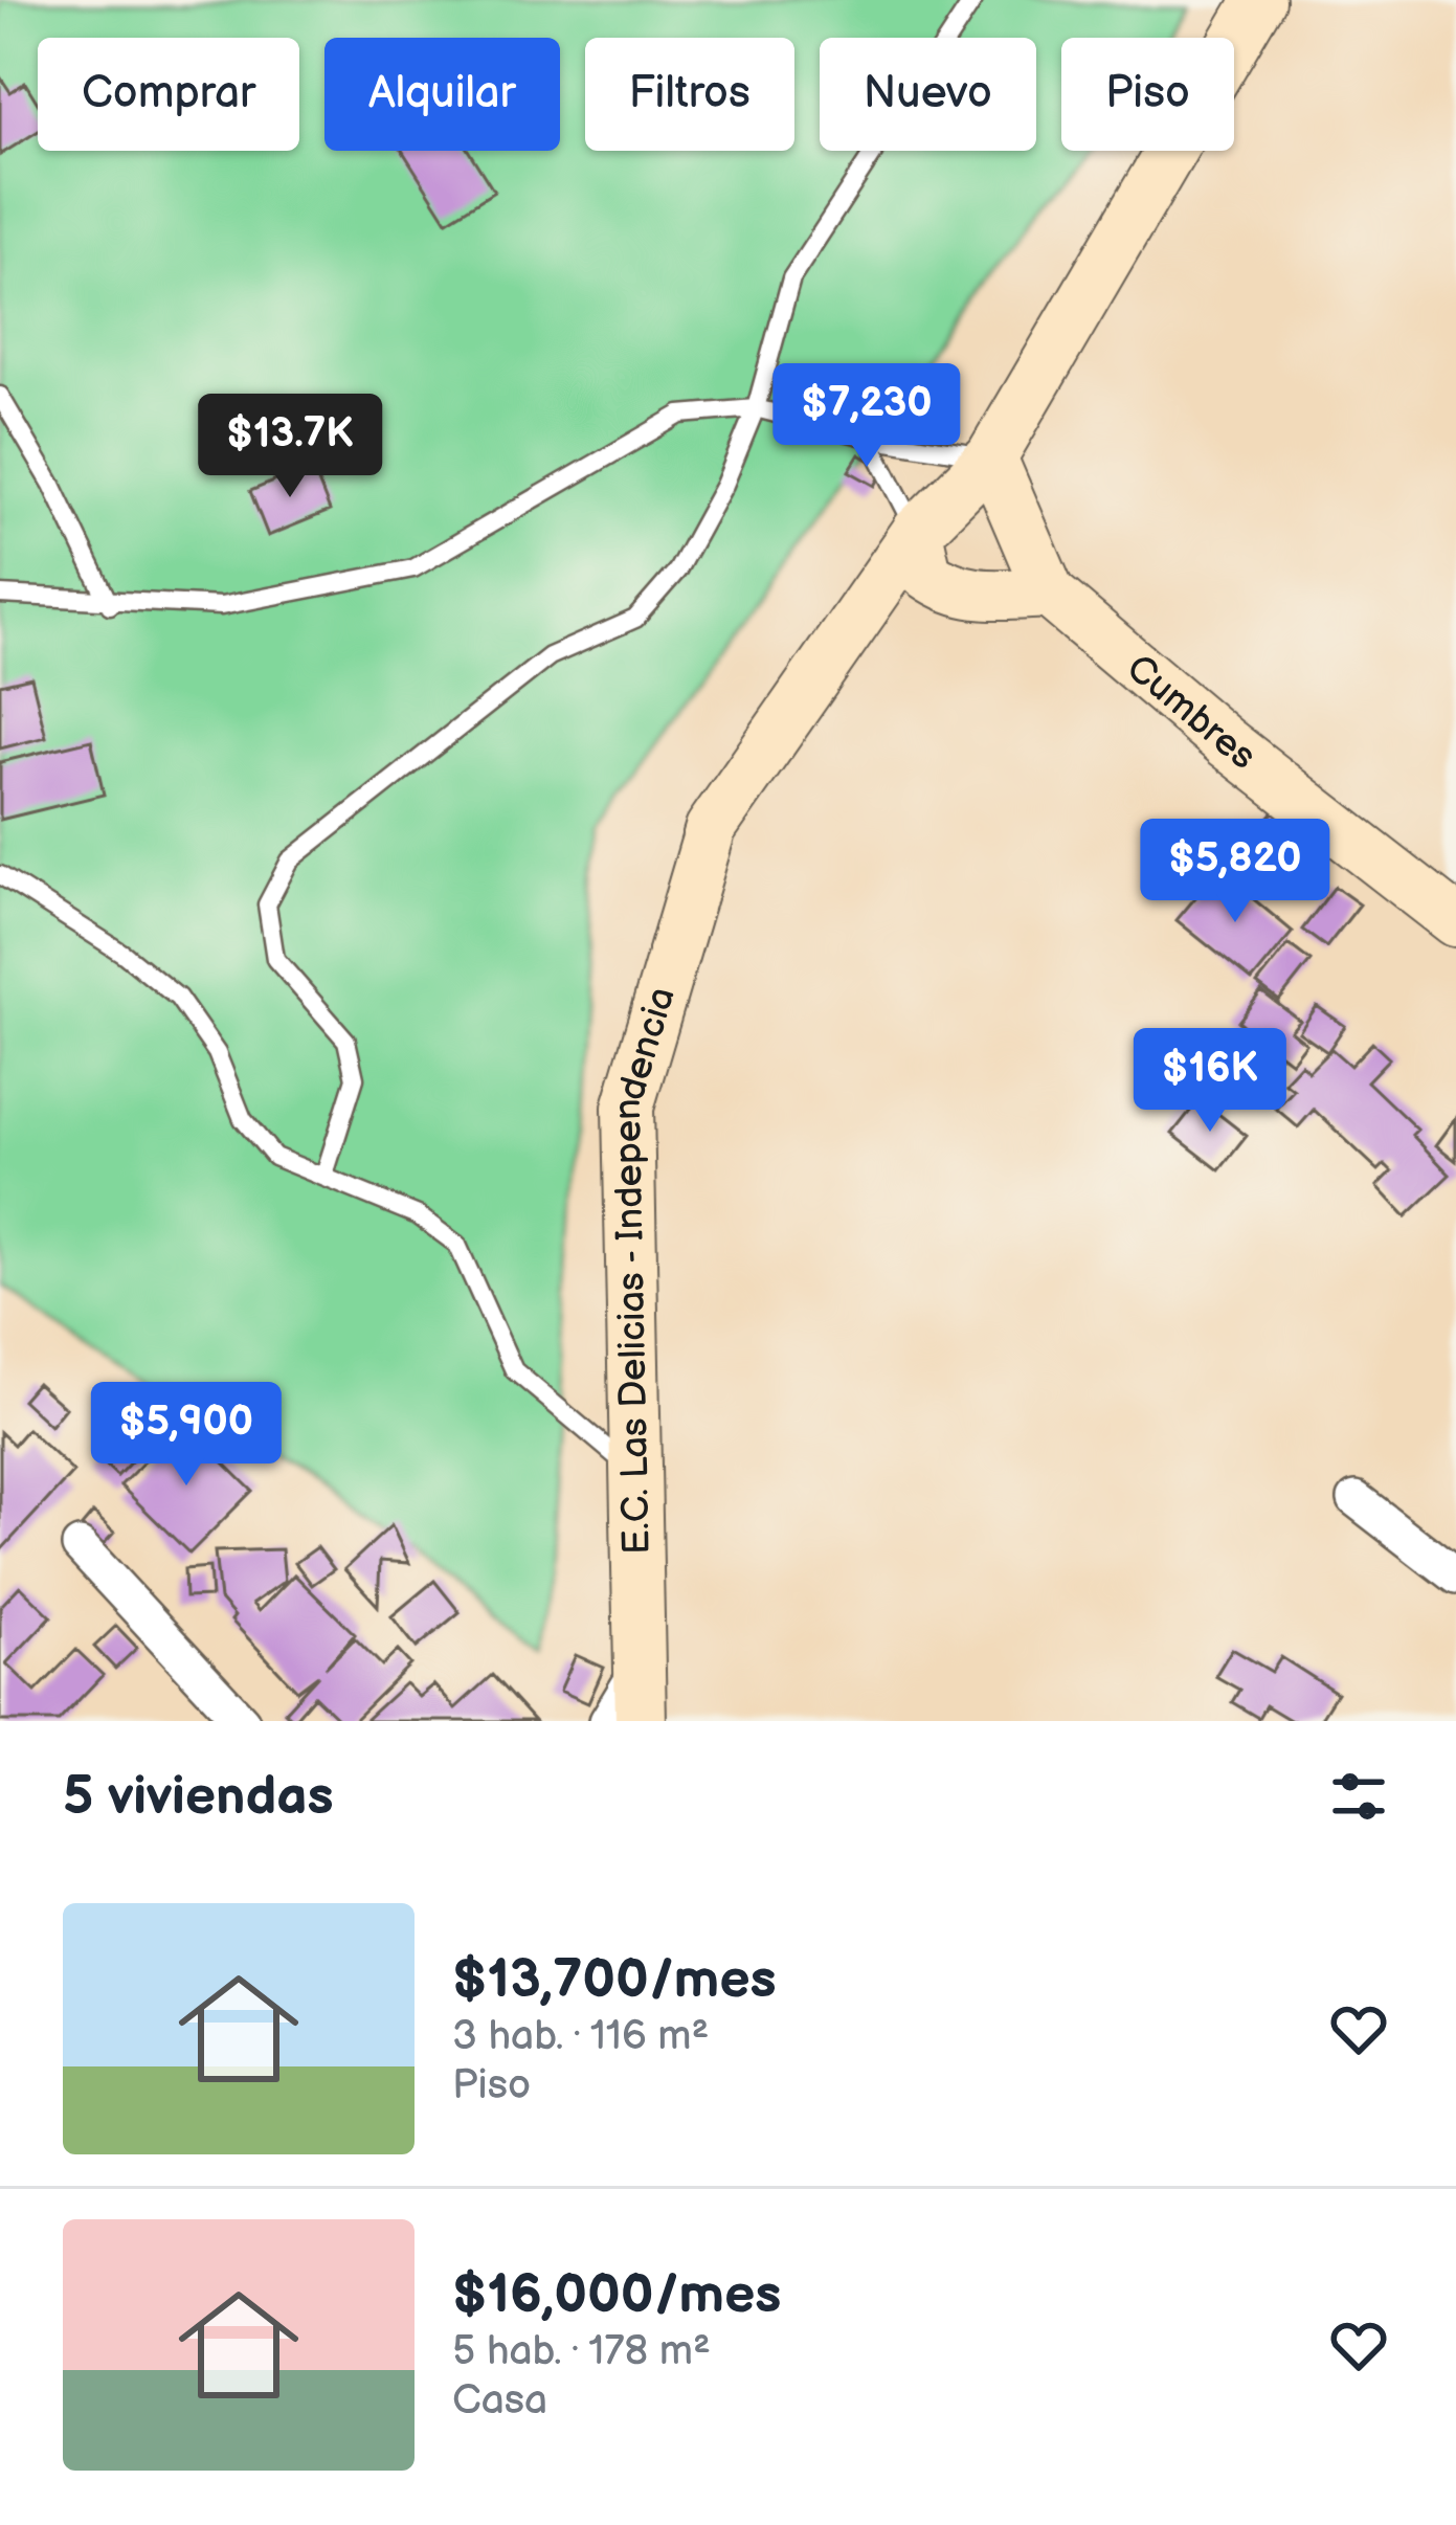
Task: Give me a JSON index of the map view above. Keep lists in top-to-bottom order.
{
  "streets": {
    "street": ["Cumbres", "E.C. Las Delicias - Independencia"]
  },
  "crossings": [
    ["Cumbres", "E.C. Las Delicias - Independencia"]
  ],
  "page": {
    "chip": [
      "Comprar",
      "Alquilar",
      "Filtros",
      "Nuevo",
      "Piso"
    ],
    "price": [
      "$7,230",
      "$13.7K",
      "$5,820",
      "$16K",
      "$5,900"
    ],
    "heading": "5 viviendas",
    "list": [
      {
        "name": "$13,700/mes",
        "note": "3 hab. · 116 m² · Piso"
      },
      {
        "name": "$16,000/mes",
        "note": "5 hab. · 178 m² · Casa"
      }
    ]
  }
}
